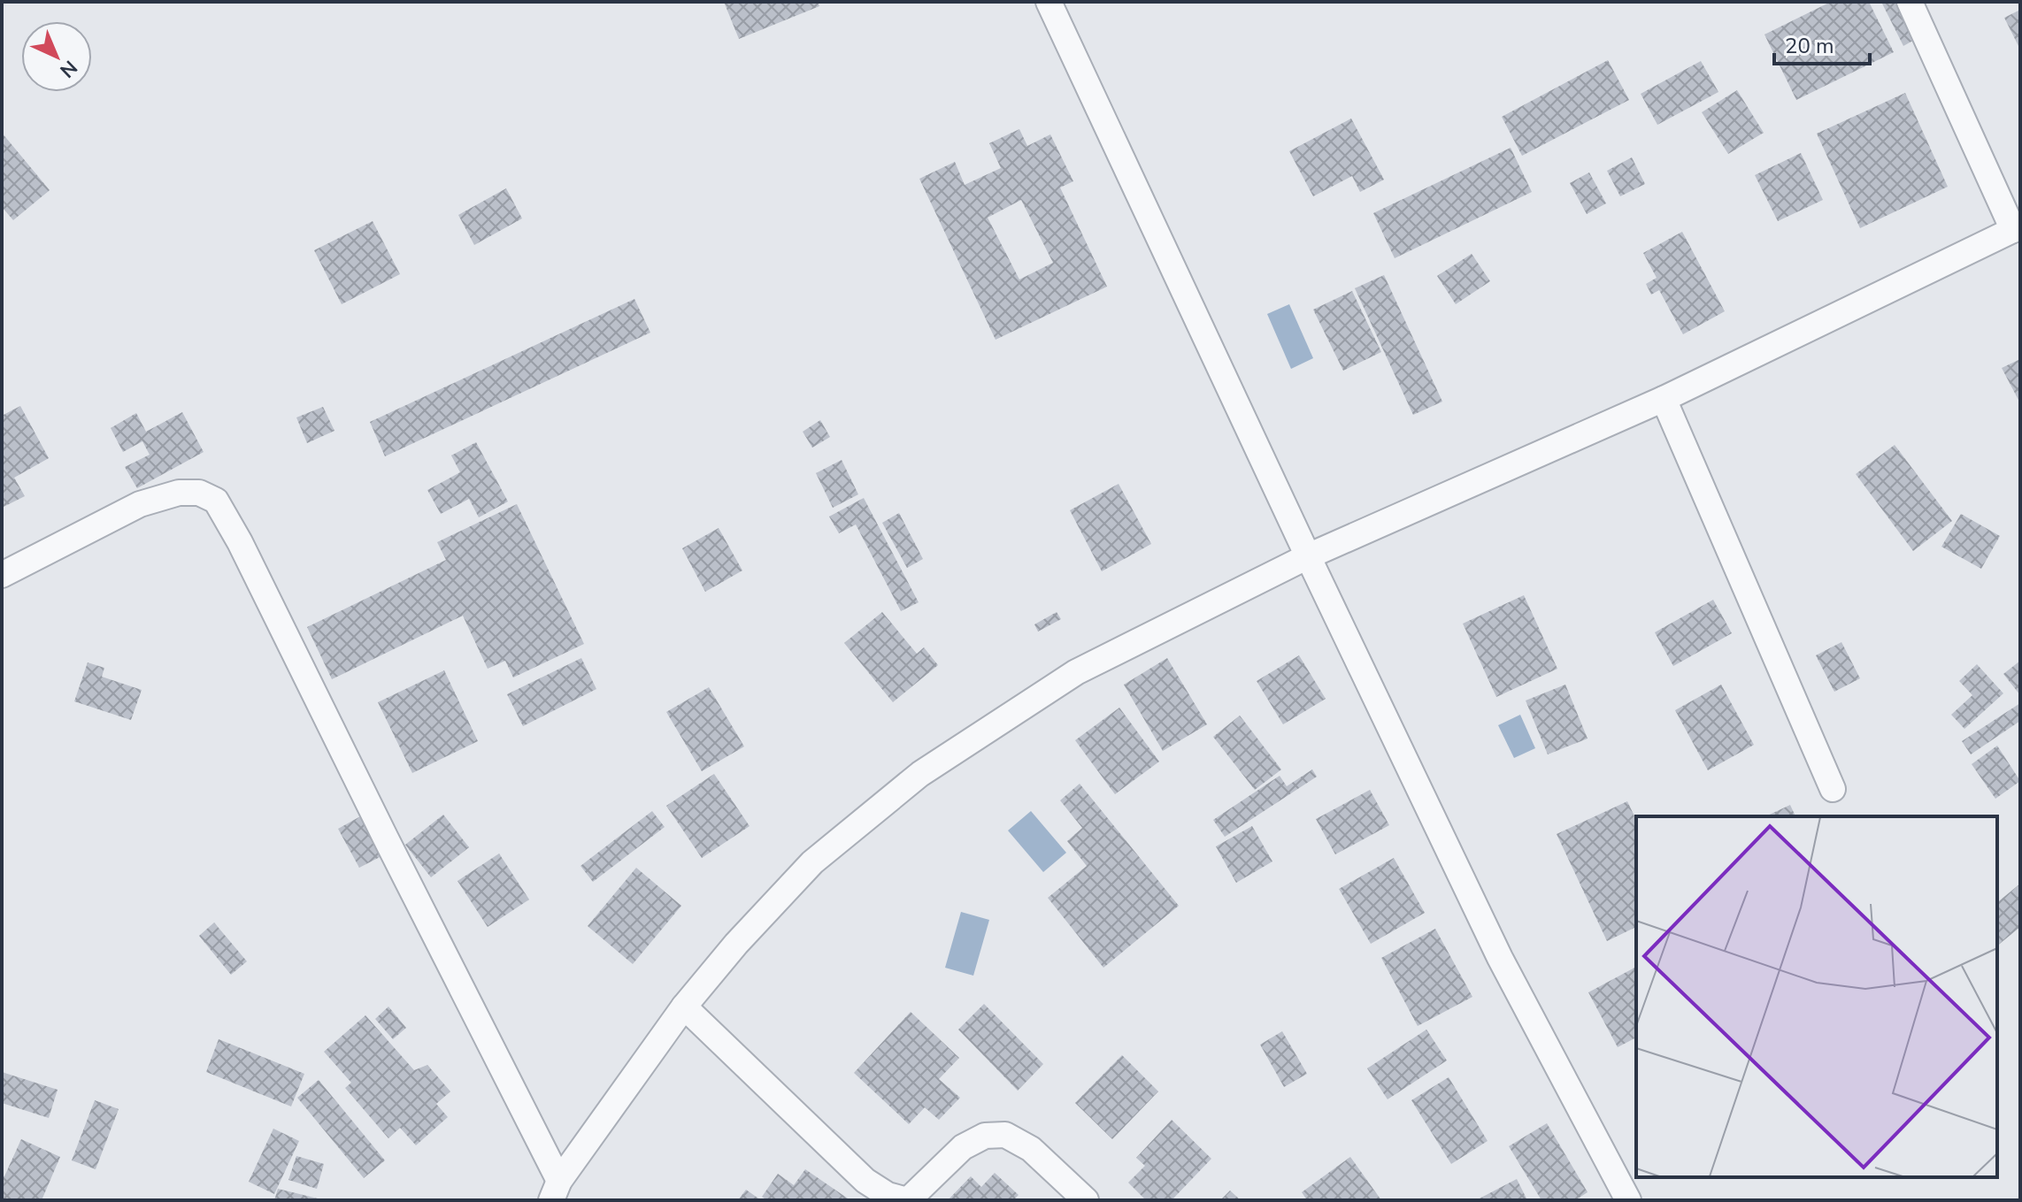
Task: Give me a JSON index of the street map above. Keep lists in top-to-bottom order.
{
  "scale_bar": "20 m",
  "north": "bottom right"
}
